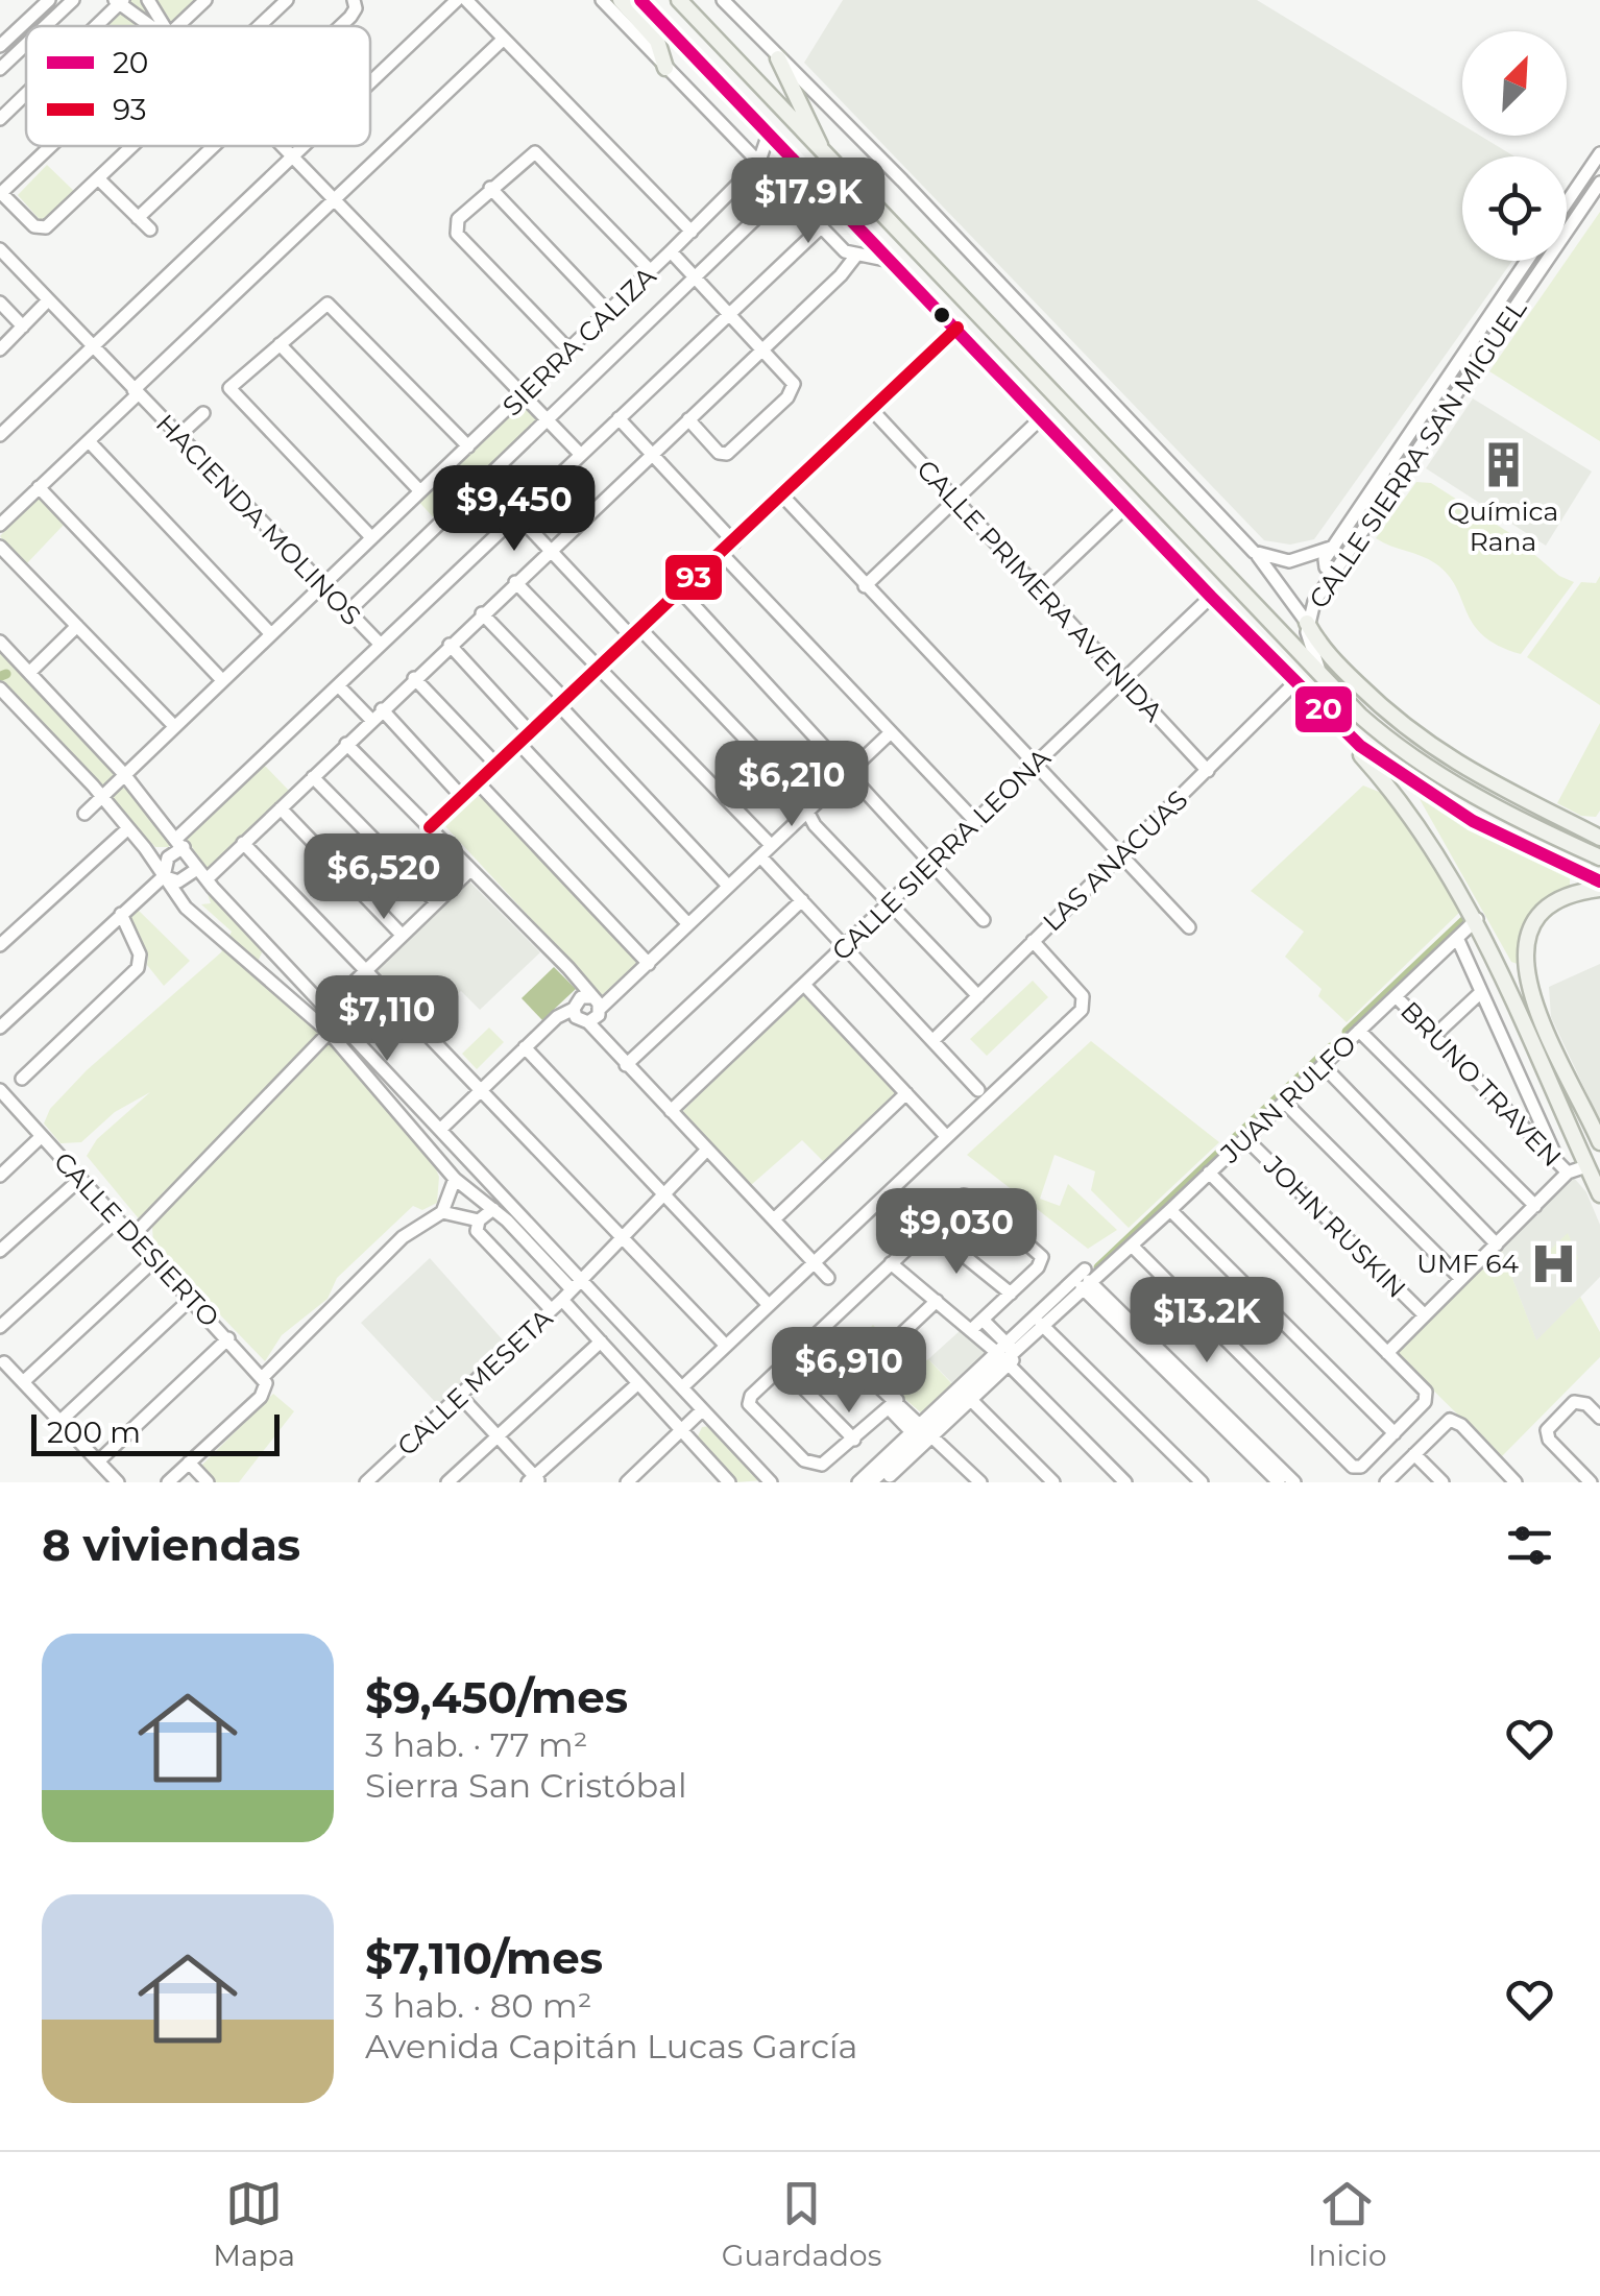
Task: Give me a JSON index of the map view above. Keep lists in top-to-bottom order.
{
  "streets": {
    "street": [
      "SIERRA CALIZA",
      "CALLE SIERRA SAN MIGUEL",
      "HACIENDA MOLINOS",
      "CALLE PRIMERA AVENIDA",
      "CALLE SIERRA LEONA",
      "LAS ANACUAS",
      "BRUNO TRAVEN",
      "JUAN RULFO",
      "JOHN RUSKIN",
      "CALLE DESIERTO",
      "CALLE MESETA"
    ]
  },
  "crossings": [
    ["SIERRA CALIZA", "HACIENDA MOLINOS"],
    ["CALLE PRIMERA AVENIDA", "CALLE SIERRA LEONA"],
    ["CALLE PRIMERA AVENIDA", "LAS ANACUAS"],
    ["BRUNO TRAVEN", "JUAN RULFO"],
    ["JUAN RULFO", "JOHN RUSKIN"]
  ],
  "places": {
    "building": ["Química Rana"],
    "hospital": ["UMF 64"]
  },
  "lines": ["transit line 20", "transit line 93"],
  "legend": ["20", "93"],
  "scale_bar": "200 m",
  "north": "top right",
  "page": {
    "price": [
      "$17.9K",
      "$9,450",
      "$6,210",
      "$6,520",
      "$7,110",
      "$9,030",
      "$13.2K",
      "$6,910"
    ],
    "scale": "200 m",
    "heading": "8 viviendas",
    "list": [
      {
        "name": "$9,450/mes",
        "note": "3 hab. · 77 m² · Sierra San Cristóbal"
      },
      {
        "name": "$7,110/mes",
        "note": "3 hab. · 80 m² · Avenida Capitán Lucas García"
      }
    ],
    "tabs": ["Mapa", "Guardados", "Inicio"]
  }
}
